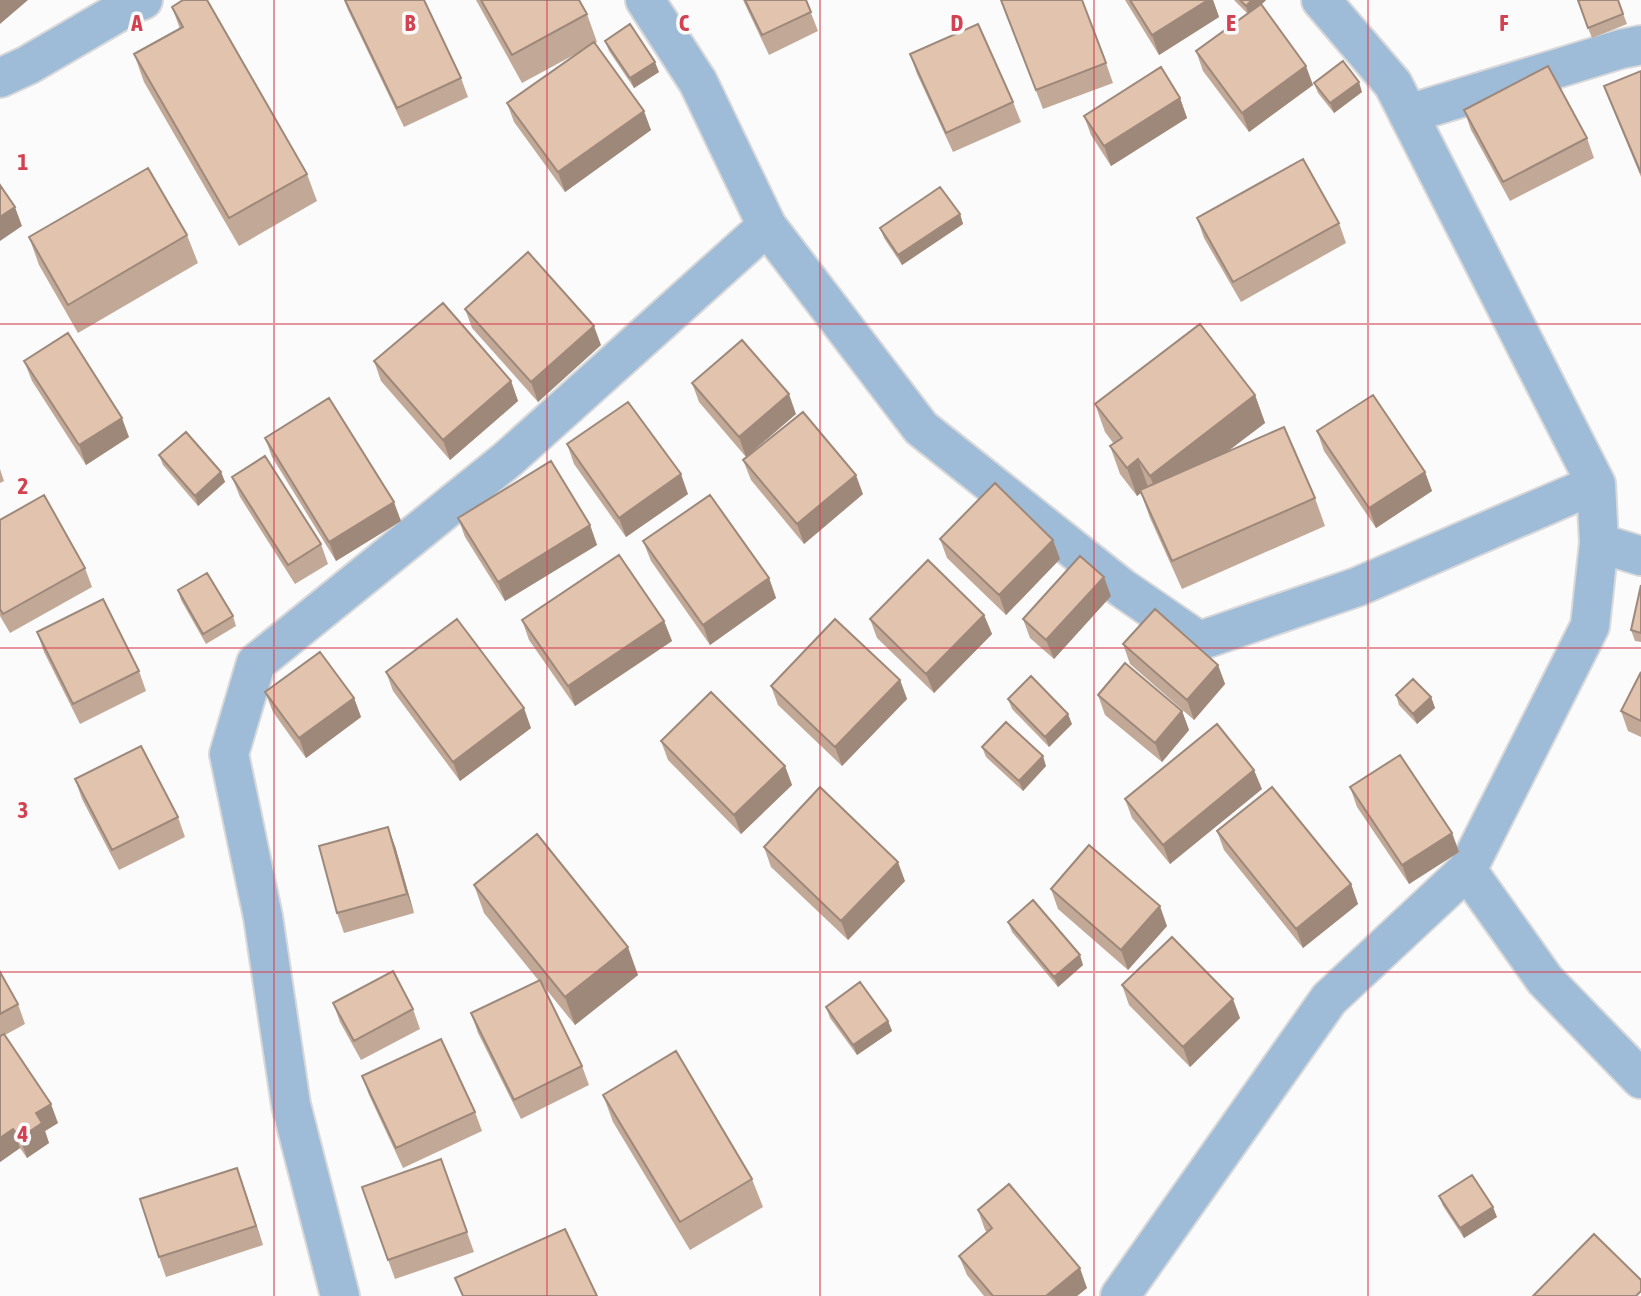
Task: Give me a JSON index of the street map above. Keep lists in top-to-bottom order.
{
  "grid": {
    "columns": [
      "A",
      "B",
      "C",
      "D",
      "E",
      "F"
    ],
    "rows": [
      "1",
      "2",
      "3",
      "4"
    ]
  }
}
